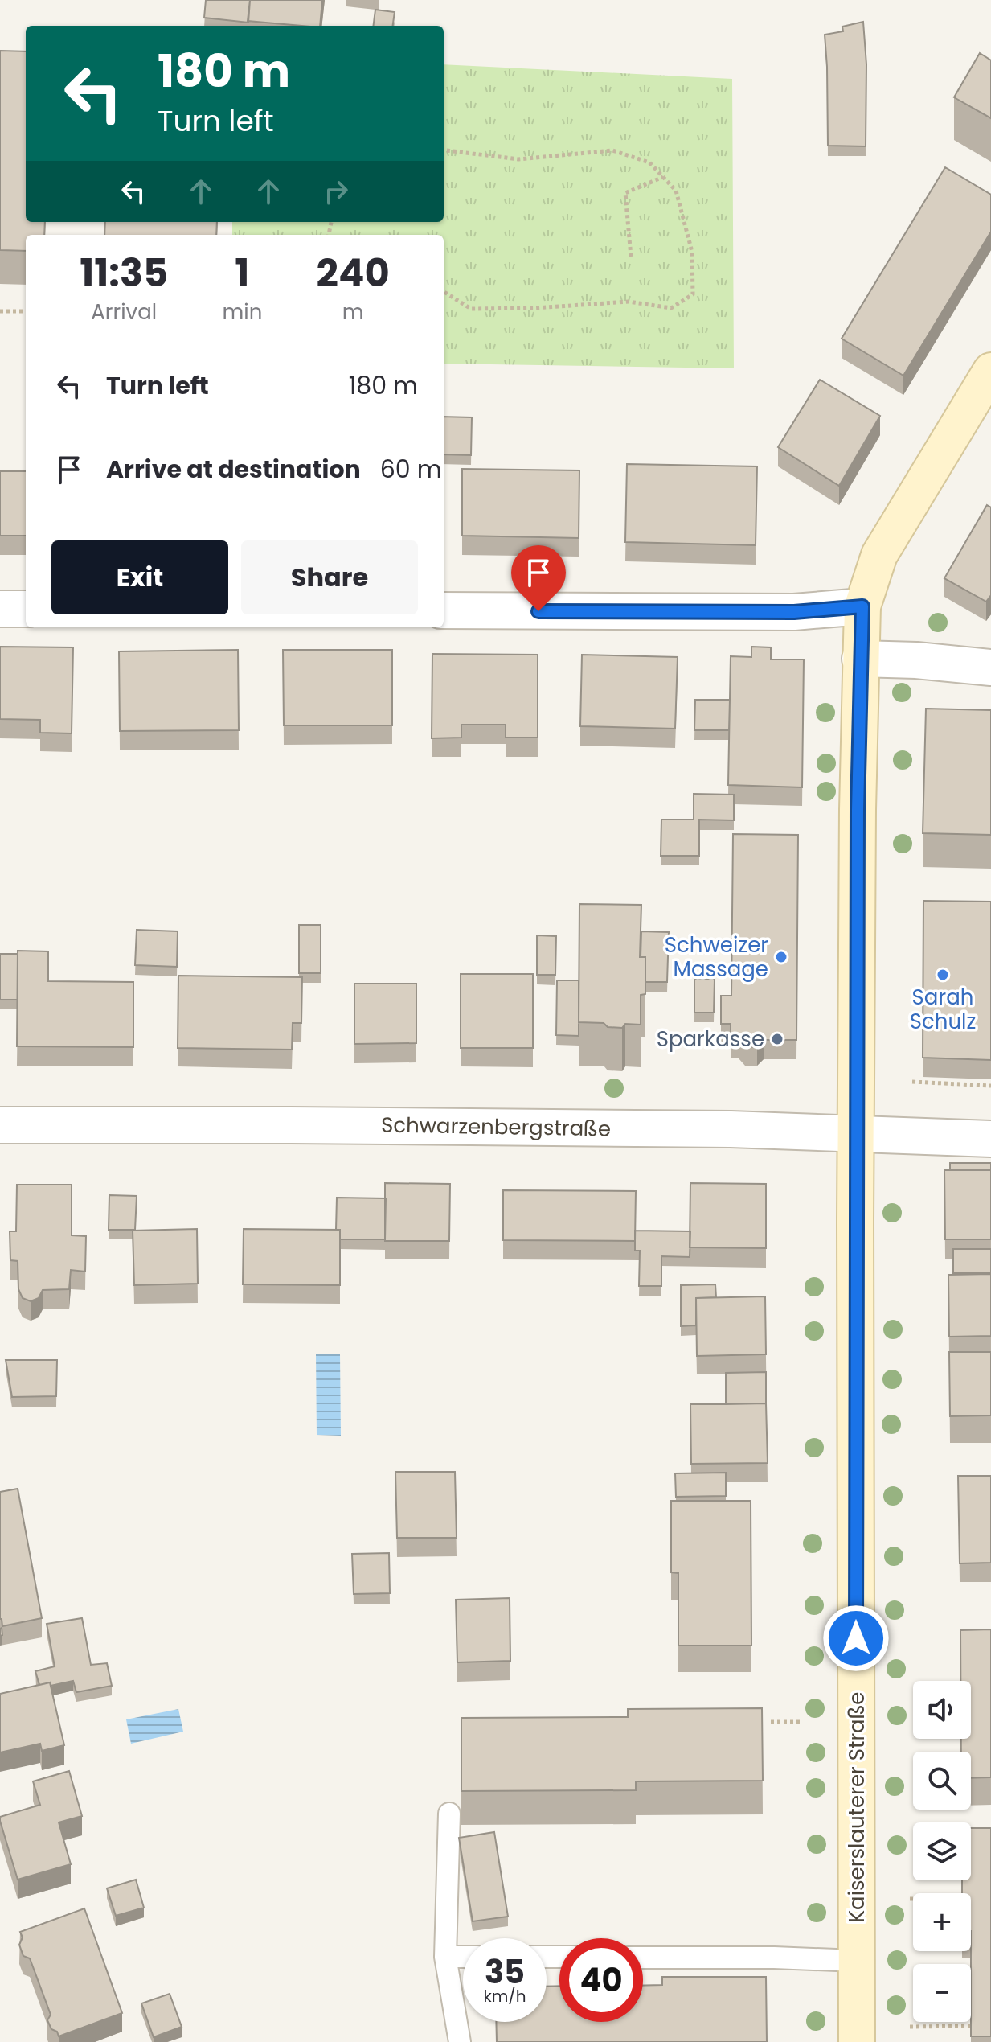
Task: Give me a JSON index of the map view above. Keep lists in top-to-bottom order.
{
  "streets": {
    "street": ["Schwarzenbergstraße", "Kaiserslauterer Straße"]
  },
  "crossings": [
    ["Schwarzenbergstraße", "Kaiserslauterer Straße"]
  ],
  "places": ["Schweizer Massage", "Sarah Schulz", "Sparkasse"],
  "page": {
    "turn": ["180 m", "Turn left"],
    "eta": [
      "11:35",
      "Arrival",
      "1",
      "min",
      "240",
      "m"
    ],
    "list": [
      {
        "name": "Turn left",
        "value": "180 m"
      },
      {
        "name": "Arrive at destination",
        "value": "60 m"
      }
    ],
    "buttons": ["Exit", "Share"],
    "map_buttons": ["+", "−"],
    "speed": "35 km/h",
    "limit": "40"
  }
}
